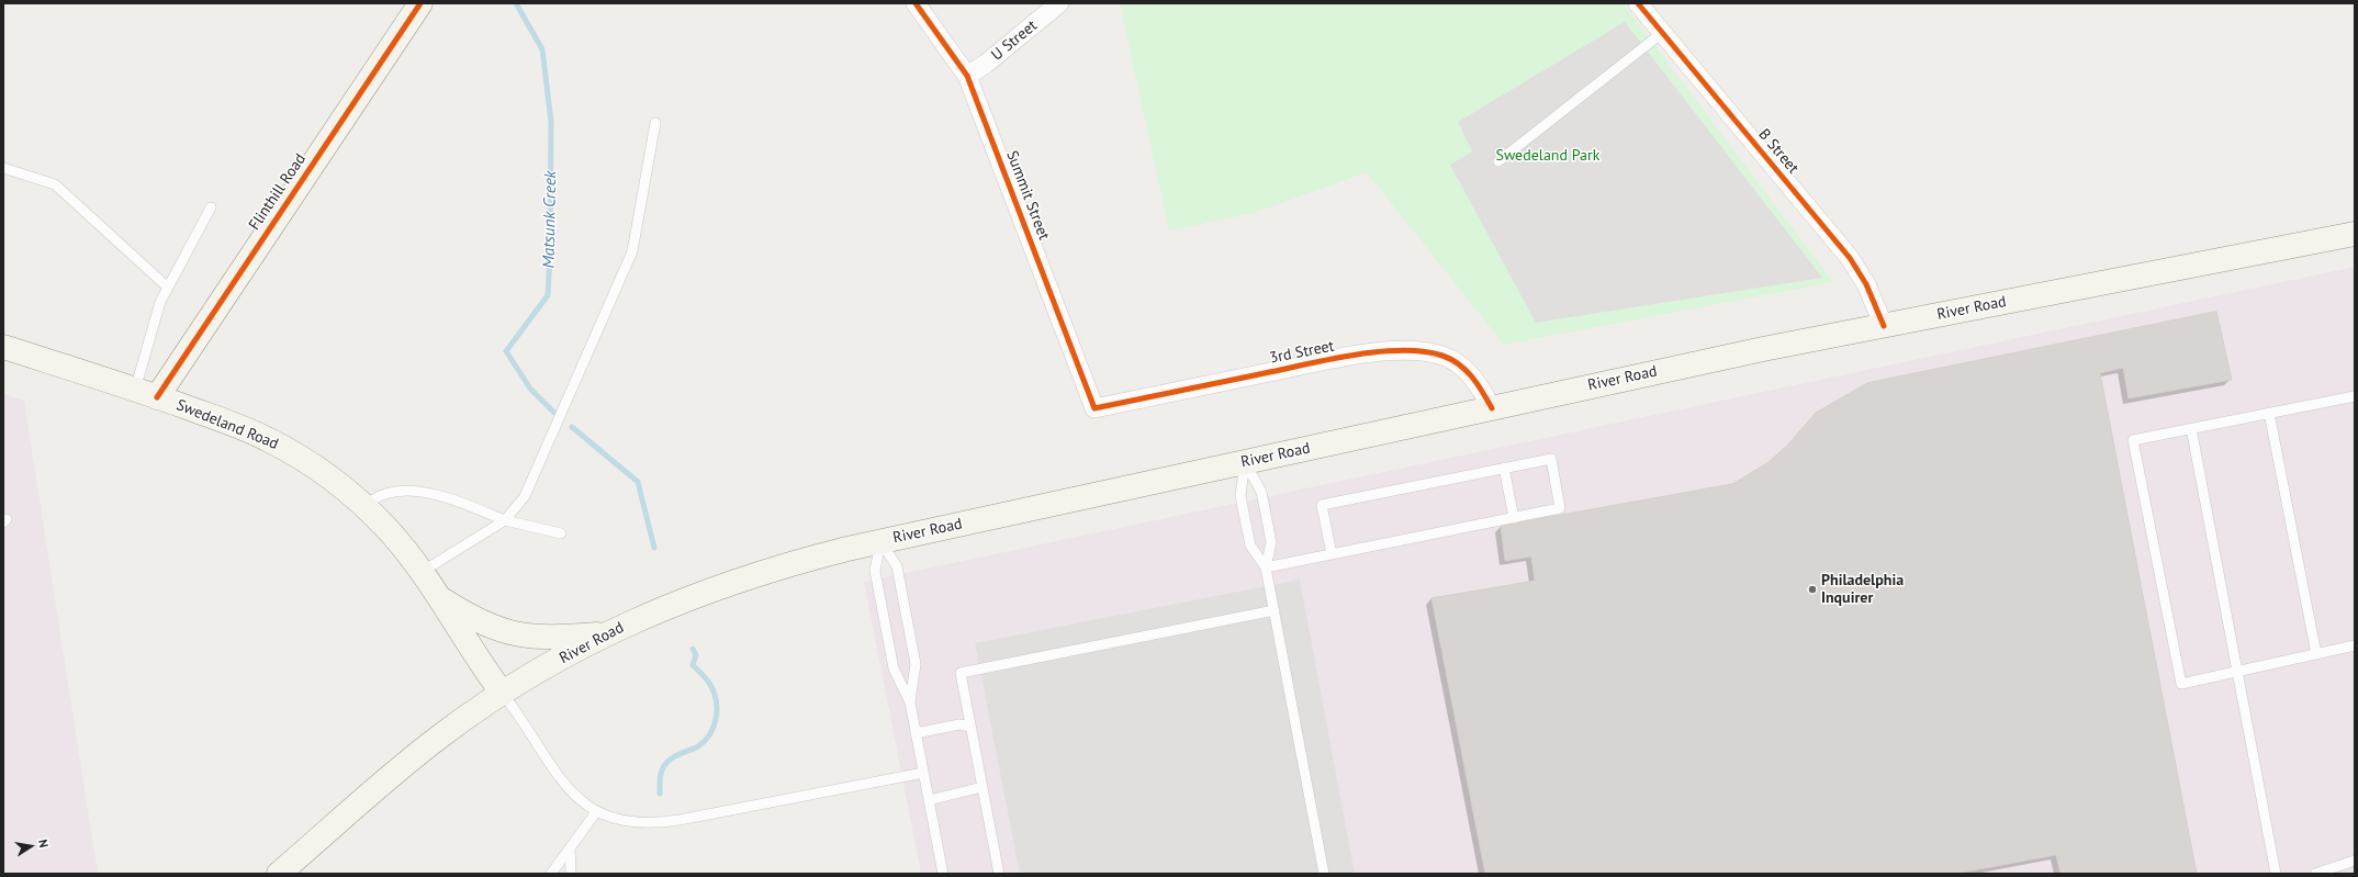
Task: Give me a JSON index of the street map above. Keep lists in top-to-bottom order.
{
  "streets": {
    "main road": ["Flinthill Road", "River Road", "Swedeland Road"],
    "street": [
      "U Street",
      "B Street",
      "Summit Street",
      "3rd Street"
    ]
  },
  "crossings": [
    ["U Street", "Summit Street"],
    ["B Street", "River Road"],
    ["Flinthill Road", "Swedeland Road"],
    ["Summit Street", "3rd Street"],
    ["River Road", "3rd Street"],
    ["River Road", "Swedeland Road"]
  ],
  "water": ["Matsunk Creek"],
  "parks": ["Swedeland Park"],
  "places": ["Philadelphia Inquirer"],
  "north": "right"
}
